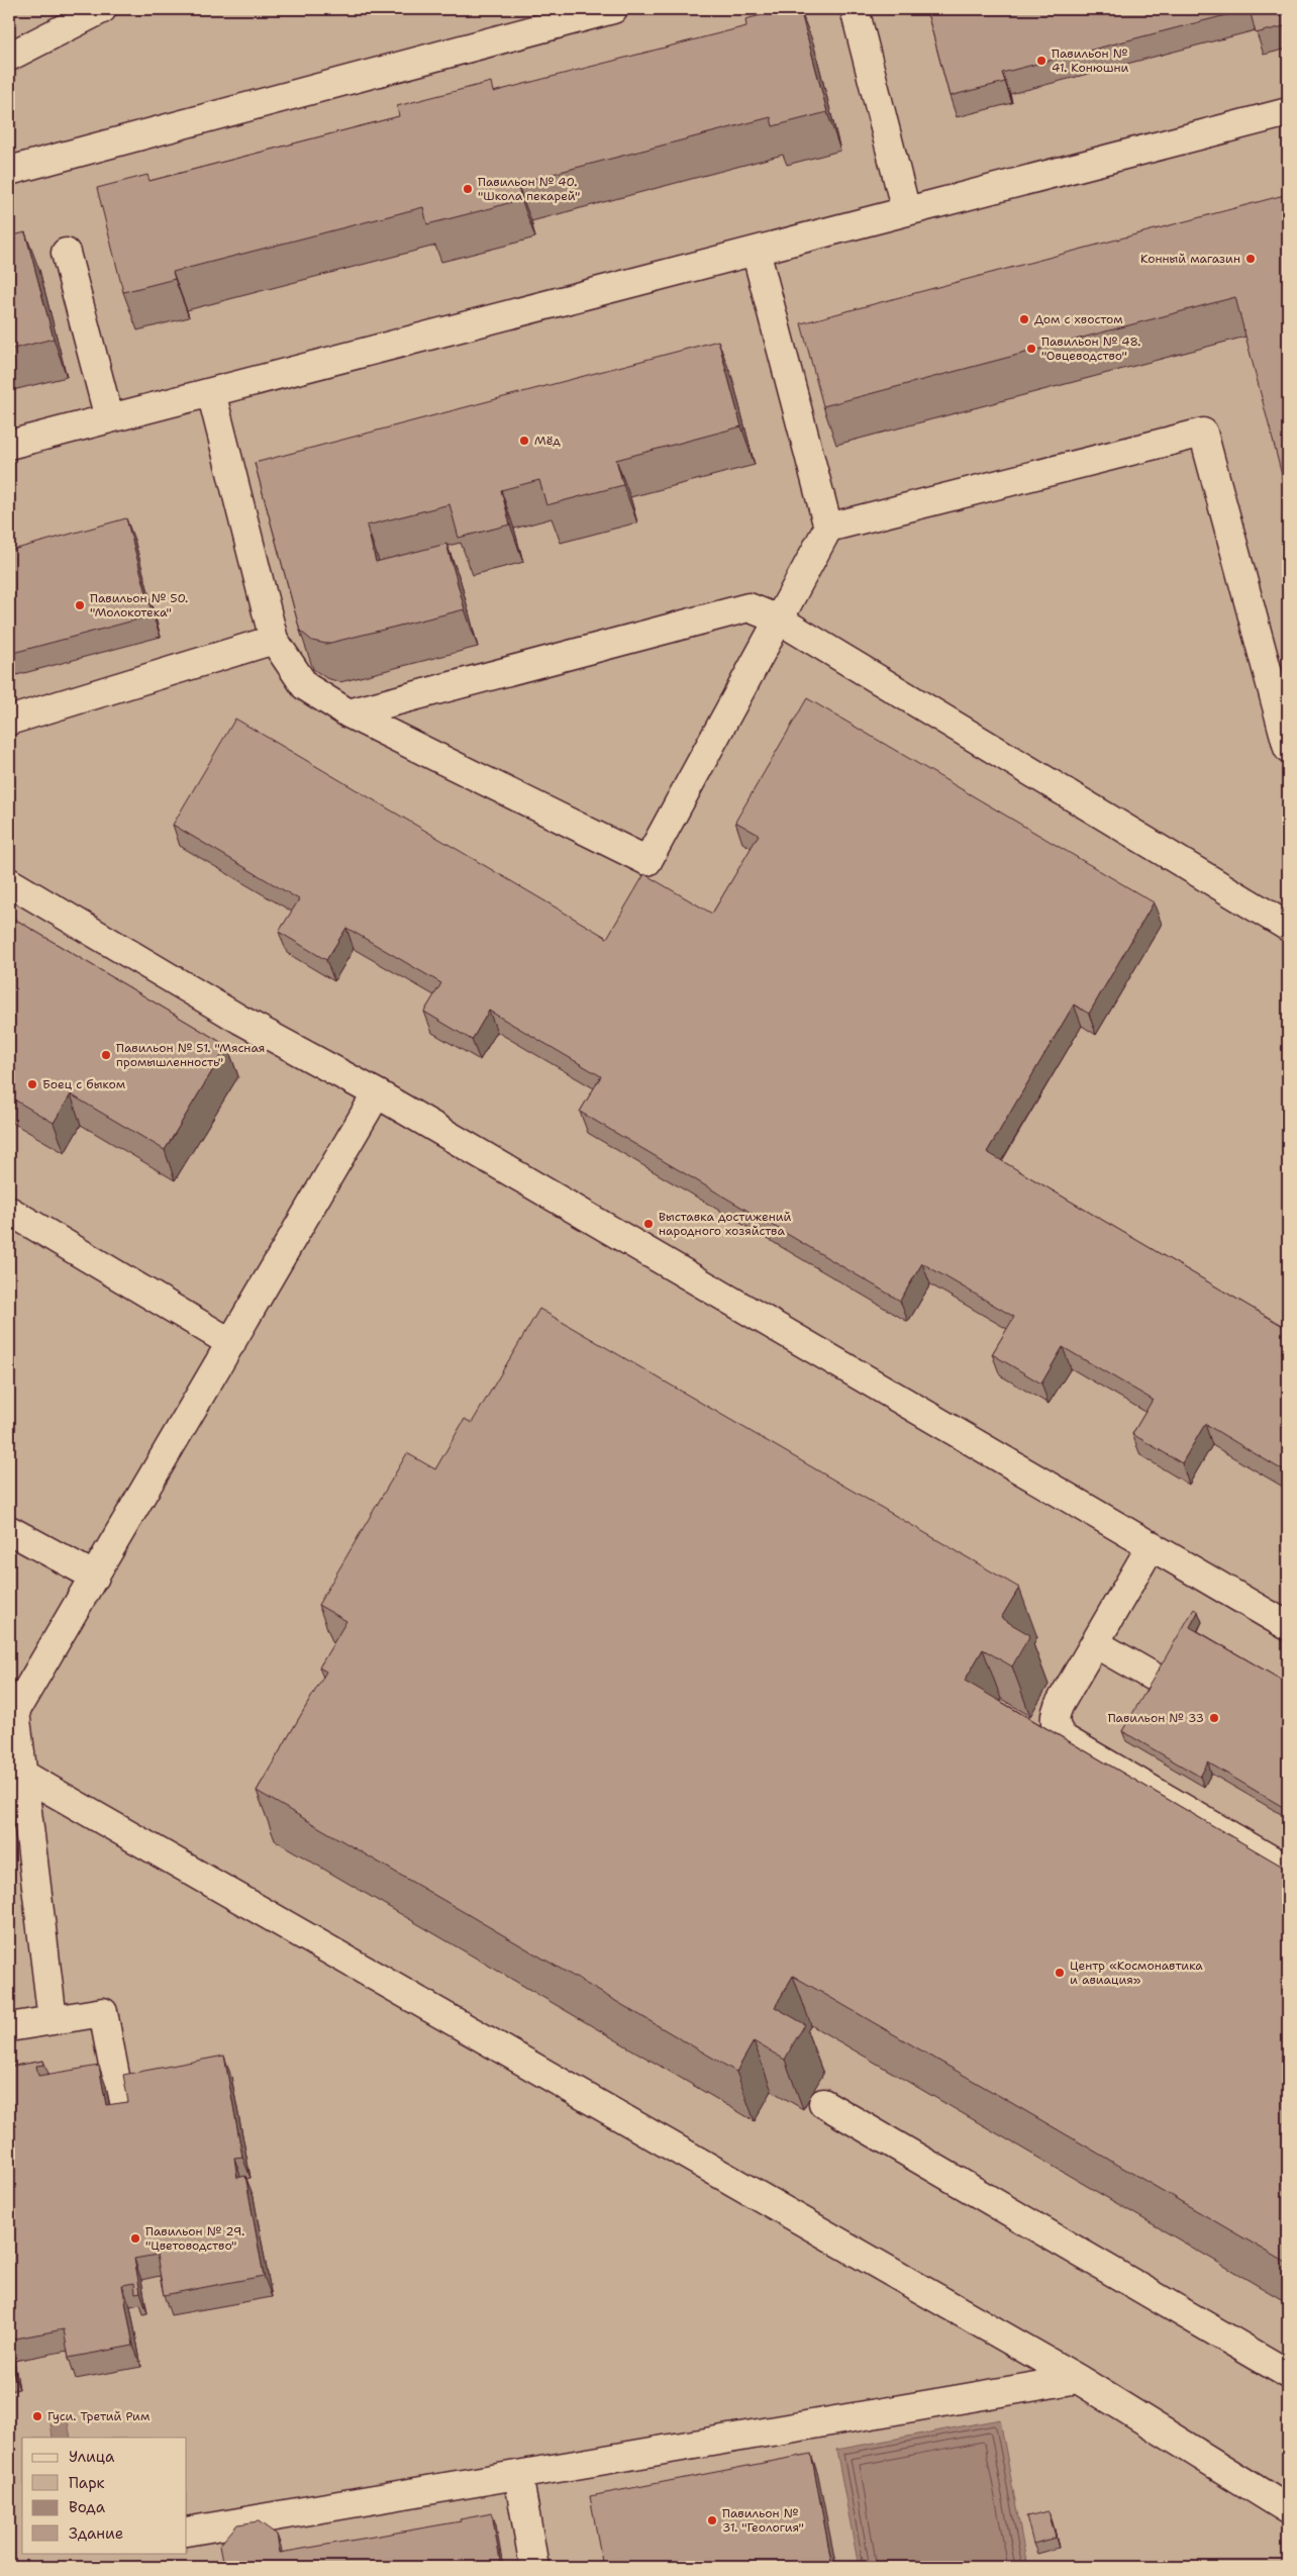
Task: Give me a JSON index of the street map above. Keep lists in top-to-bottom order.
{
  "places": [
    "Павильон № 41. Конюшни",
    "Павильон № 40. \"Школа пекарей\"",
    "Конный магазин",
    "Дом с хвостом",
    "Павильон № 48. \"Овцеводство\"",
    "Мёд",
    "Павильон № 50. \"Молокотека\"",
    "Павильон № 51. \"Мясная промышленность\"",
    "Боец с быком",
    "Выставка достижений народного хозяйства",
    "Павильон № 33",
    "Центр «Космонавтика и авиация»",
    "Павильон № 29. \"Цветоводство\"",
    "Гуси. Третий Рим",
    "Павильон № 31. \"Геология\""
  ],
  "legend": [
    "Улица",
    "Парк",
    "Вода",
    "Здание"
  ]
}
